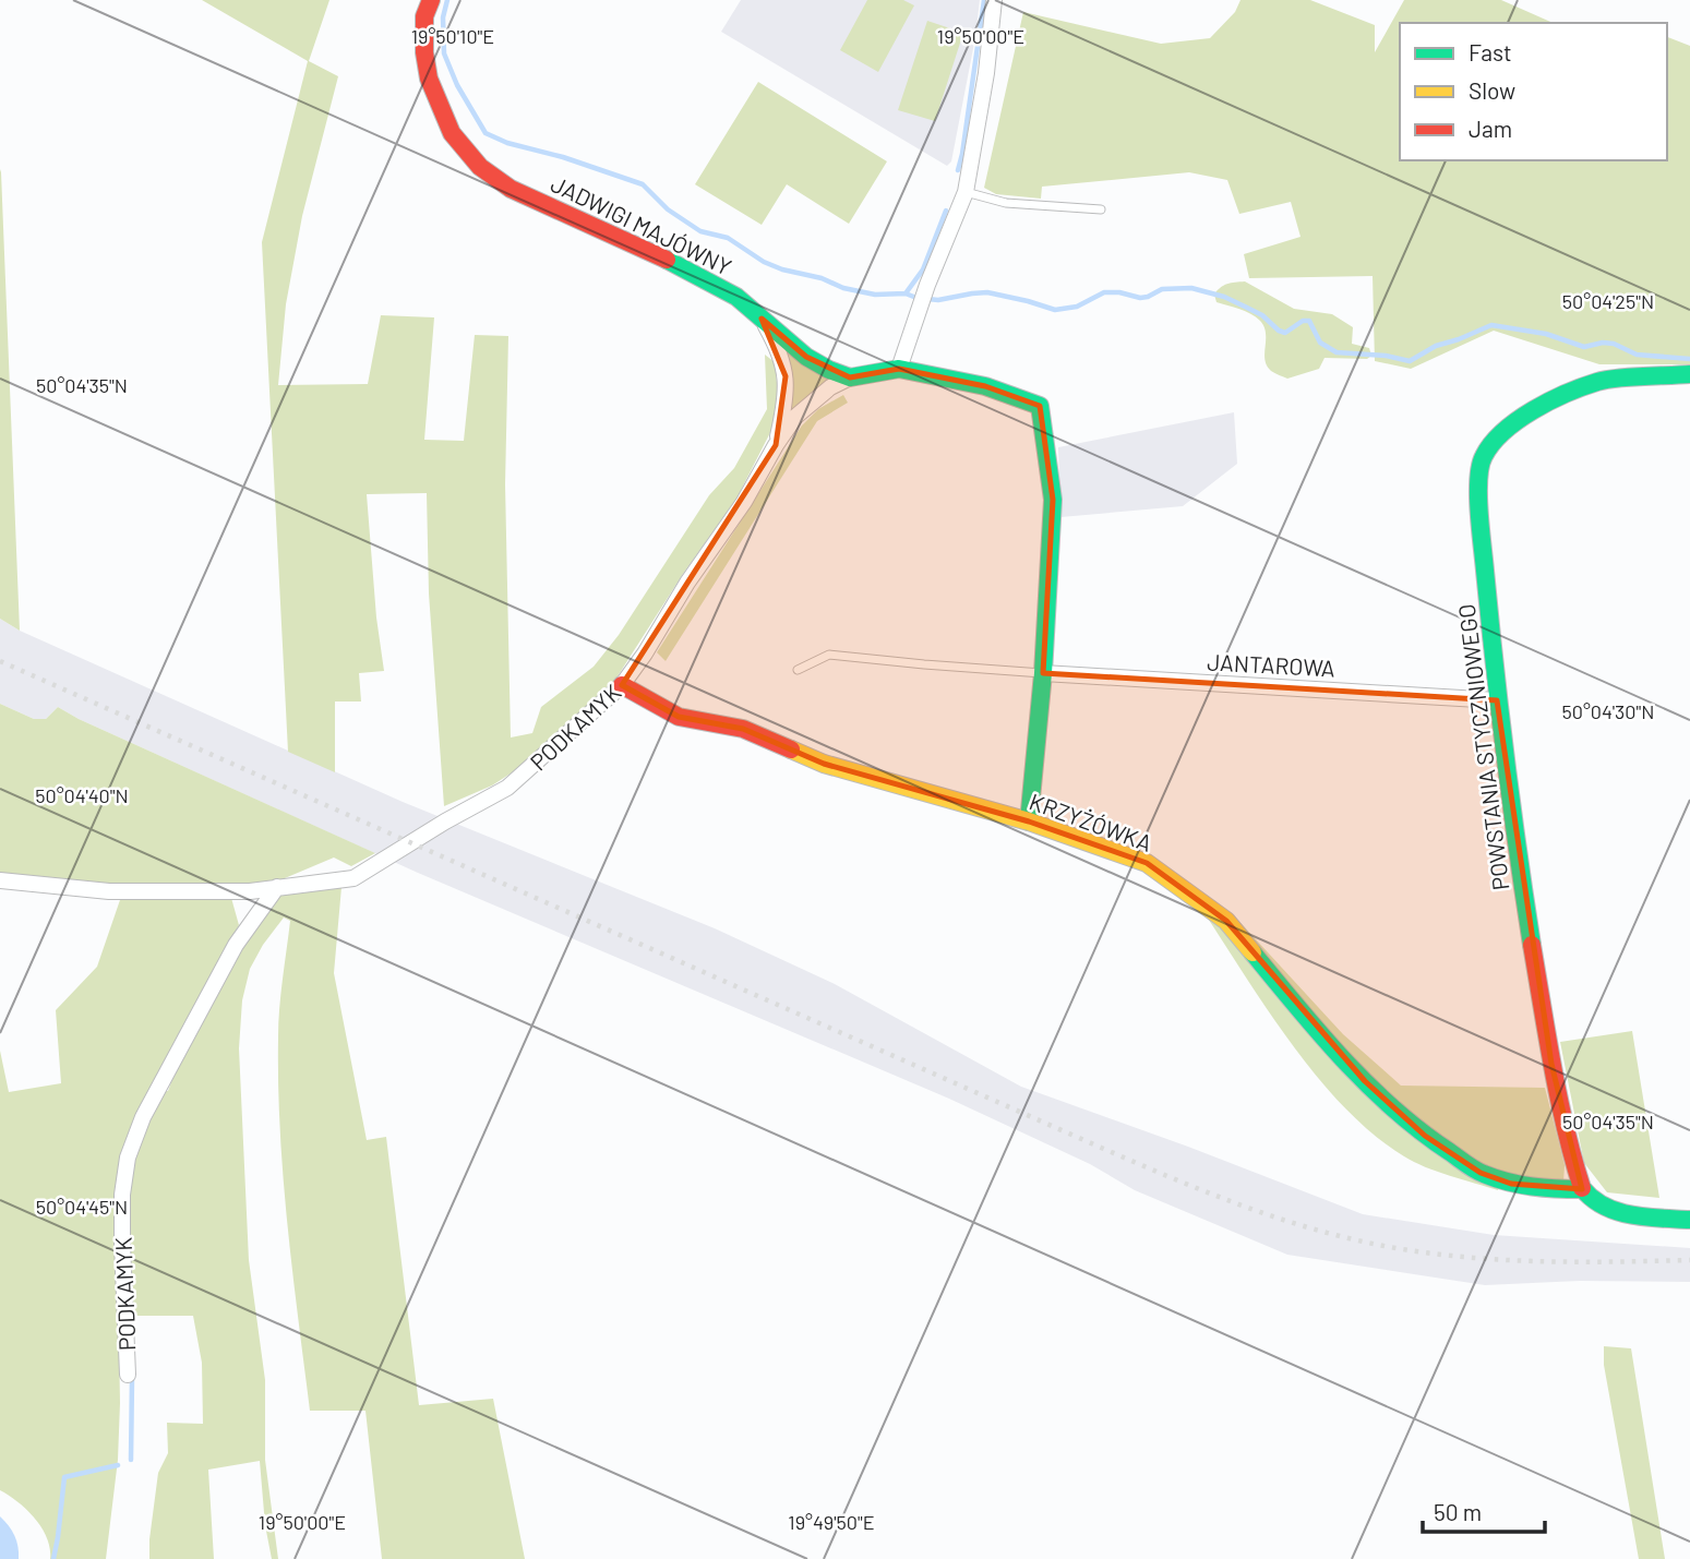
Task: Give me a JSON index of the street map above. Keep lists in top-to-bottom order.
{
  "streets": {
    "street": [
      "JADWIGI MAJÓWNY",
      "JANTAROWA",
      "PODKAMYK",
      "POWSTANIA STYCZNIOWEGO",
      "KRZYŻÓWKA"
    ]
  },
  "crossings": [
    ["JADWIGI MAJÓWNY", "PODKAMYK"],
    ["JANTAROWA", "POWSTANIA STYCZNIOWEGO"],
    ["PODKAMYK", "KRZYŻÓWKA"],
    ["POWSTANIA STYCZNIOWEGO", "KRZYŻÓWKA"]
  ],
  "legend": ["Fast", "Slow", "Jam"],
  "scale_bar": "50 m",
  "coordinates": [
    "19°50'10\"E",
    "19°50'00\"E",
    "50°04'25\"N",
    "50°04'35\"N",
    "50°04'30\"N",
    "50°04'40\"N",
    "50°04'45\"N",
    "19°49'50\"E"
  ]
}
